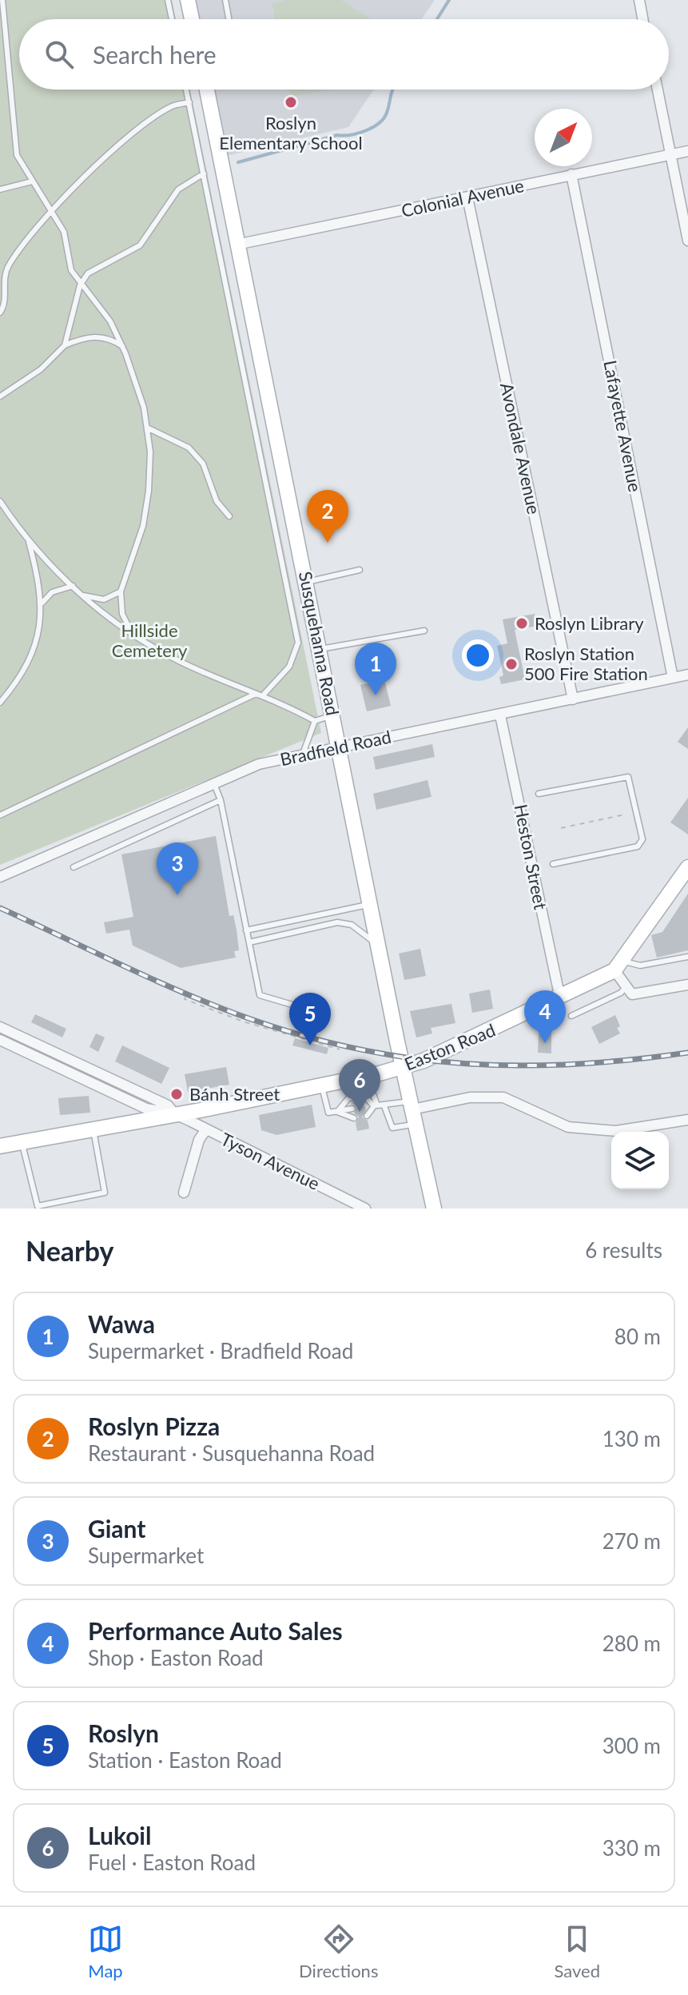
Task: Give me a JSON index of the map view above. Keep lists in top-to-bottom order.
{
  "streets": {
    "main road": ["Susquehanna Road", "Easton Road"],
    "street": [
      "Colonial Avenue",
      "Lafayette Avenue",
      "Avondale Avenue",
      "Bradfield Road",
      "Heston Street",
      "Tyson Avenue"
    ]
  },
  "crossings": [
    ["Colonial Avenue", "Lafayette Avenue"],
    ["Colonial Avenue", "Avondale Avenue"],
    ["Colonial Avenue", "Susquehanna Road"],
    ["Lafayette Avenue", "Bradfield Road"],
    ["Avondale Avenue", "Bradfield Road"],
    ["Susquehanna Road", "Bradfield Road"],
    ["Susquehanna Road", "Easton Road"],
    ["Bradfield Road", "Heston Street"],
    ["Heston Street", "Easton Road"],
    ["Easton Road", "Tyson Avenue"]
  ],
  "parks": ["Hillside Cemetery"],
  "places": [
    "Roslyn Elementary School",
    "Roslyn Library",
    "Roslyn Station 500 Fire Station",
    "Bánh Street"
  ],
  "north": "top right",
  "page": {
    "search": "Search here",
    "pins": [
      "2",
      "1",
      "3",
      "4",
      "5",
      "6"
    ],
    "heading": ["Nearby", "6 results"],
    "list": [
      {
        "mark": "1",
        "name": "Wawa",
        "note": "Supermarket · Bradfield Road",
        "value": "80 m"
      },
      {
        "mark": "2",
        "name": "Roslyn Pizza",
        "note": "Restaurant · Susquehanna Road",
        "value": "130 m"
      },
      {
        "mark": "3",
        "name": "Giant",
        "note": "Supermarket",
        "value": "270 m"
      },
      {
        "mark": "4",
        "name": "Performance Auto Sales",
        "note": "Shop · Easton Road",
        "value": "280 m"
      },
      {
        "mark": "5",
        "name": "Roslyn",
        "note": "Station · Easton Road",
        "value": "300 m"
      },
      {
        "mark": "6",
        "name": "Lukoil",
        "note": "Fuel · Easton Road",
        "value": "330 m"
      }
    ],
    "nav": ["Map", "Directions", "Saved"]
  }
}
